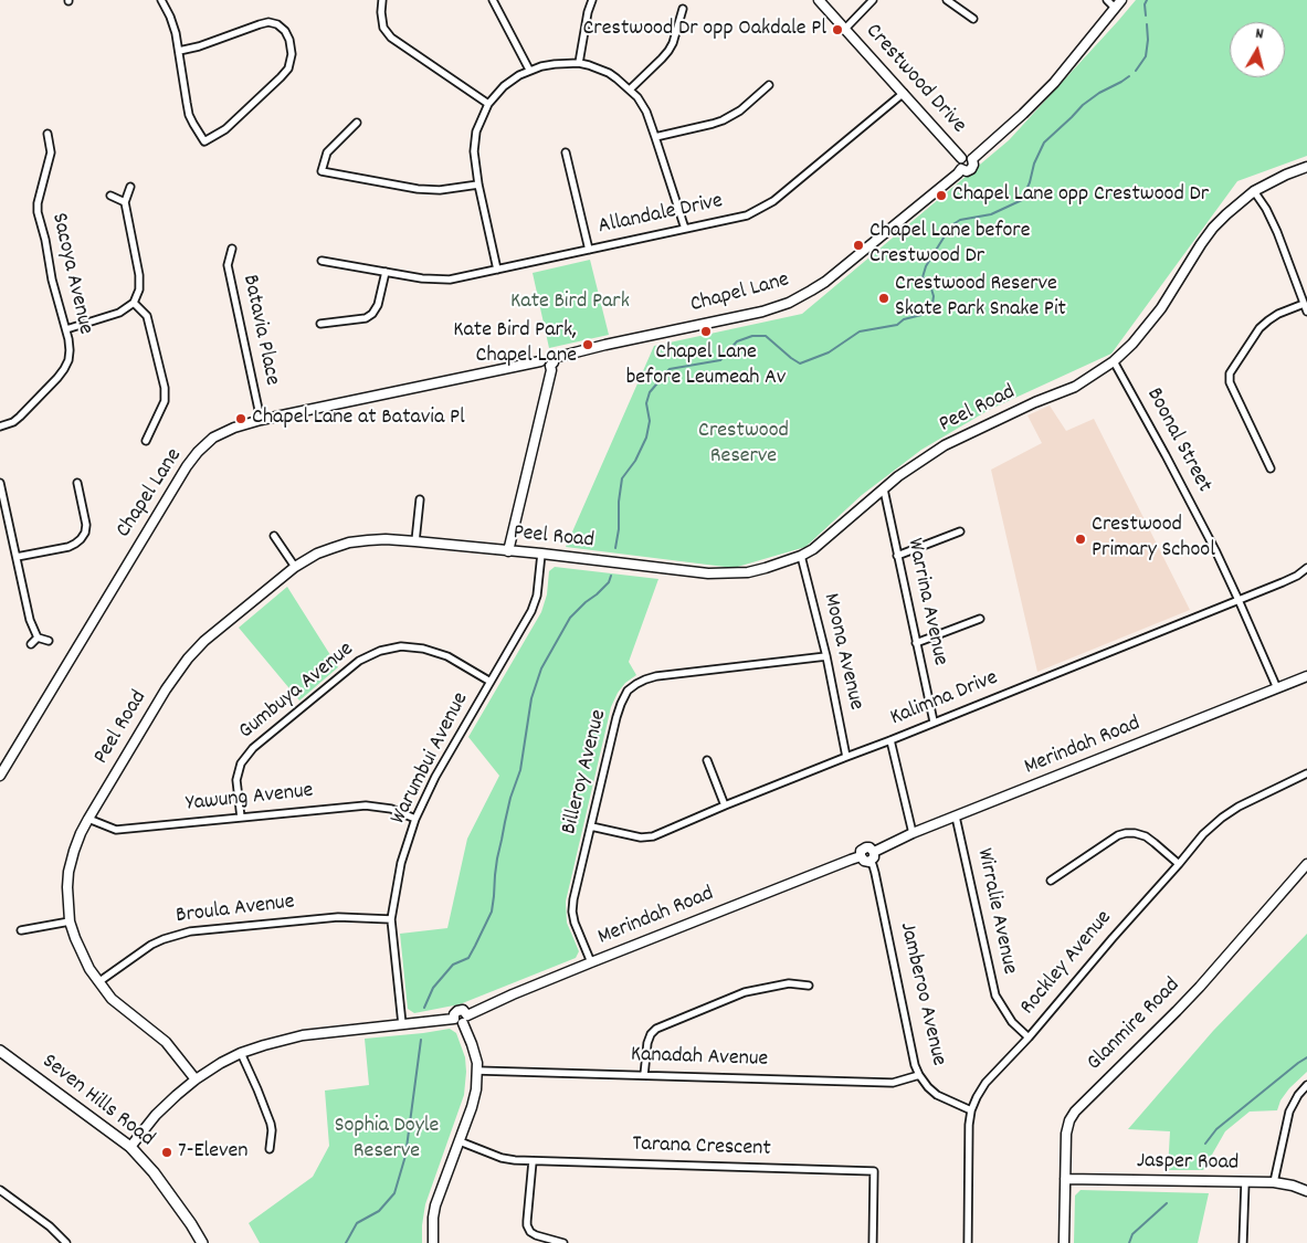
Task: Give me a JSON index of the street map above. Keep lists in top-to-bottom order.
{
  "streets": {
    "main road": ["Seven Hills Road"],
    "street": [
      "Crestwood Drive",
      "Allandale Drive",
      "Sacoya Avenue",
      "Chapel Lane",
      "Batavia Place",
      "Peel Road",
      "Boonal Street",
      "Warrina Avenue",
      "Moona Avenue",
      "Gumbuya Avenue",
      "Kalimna Drive",
      "Merindah Road",
      "Warumbui Avenue",
      "Billeroy Avenue",
      "Yawung Avenue",
      "Broula Avenue",
      "Wirralie Avenue",
      "Rockley Avenue",
      "Jamberoo Avenue",
      "Glanmire Road",
      "Kanadah Avenue",
      "Tarana Crescent",
      "Jasper Road"
    ]
  },
  "crossings": [
    ["Crestwood Drive", "Allandale Drive"],
    ["Crestwood Drive", "Chapel Lane"],
    ["Chapel Lane", "Batavia Place"],
    ["Peel Road", "Boonal Street"],
    ["Peel Road", "Warrina Avenue"],
    ["Peel Road", "Moona Avenue"],
    ["Peel Road", "Warumbui Avenue"],
    ["Peel Road", "Yawung Avenue"],
    ["Peel Road", "Broula Avenue"],
    ["Boonal Street", "Kalimna Drive"],
    ["Boonal Street", "Merindah Road"],
    ["Warrina Avenue", "Kalimna Drive"],
    ["Moona Avenue", "Kalimna Drive"],
    ["Moona Avenue", "Billeroy Avenue"],
    ["Gumbuya Avenue", "Warumbui Avenue"],
    ["Gumbuya Avenue", "Yawung Avenue"],
    ["Kalimna Drive", "Billeroy Avenue"],
    ["Merindah Road", "Billeroy Avenue"],
    ["Merindah Road", "Wirralie Avenue"],
    ["Merindah Road", "Jamberoo Avenue"],
    ["Warumbui Avenue", "Yawung Avenue"],
    ["Warumbui Avenue", "Broula Avenue"],
    ["Wirralie Avenue", "Rockley Avenue"],
    ["Rockley Avenue", "Jamberoo Avenue"],
    ["Jamberoo Avenue", "Kanadah Avenue"],
    ["Glanmire Road", "Jasper Road"]
  ],
  "parks": ["Kate Bird Park", "Crestwood Reserve", "Sophia Doyle Reserve"],
  "places": [
    "Crestwood Dr opp Oakdale Pl",
    "Chapel Lane opp Crestwood Dr",
    "Chapel Lane before Crestwood Dr",
    "Crestwood Reserve Skate Park Snake Pit",
    "Chapel Lane before Leumeah Av",
    "Kate Bird Park, Chapel Lane",
    "Chapel Lane at Batavia Pl",
    "Crestwood Primary School",
    "7-Eleven"
  ],
  "north": "top"
}
